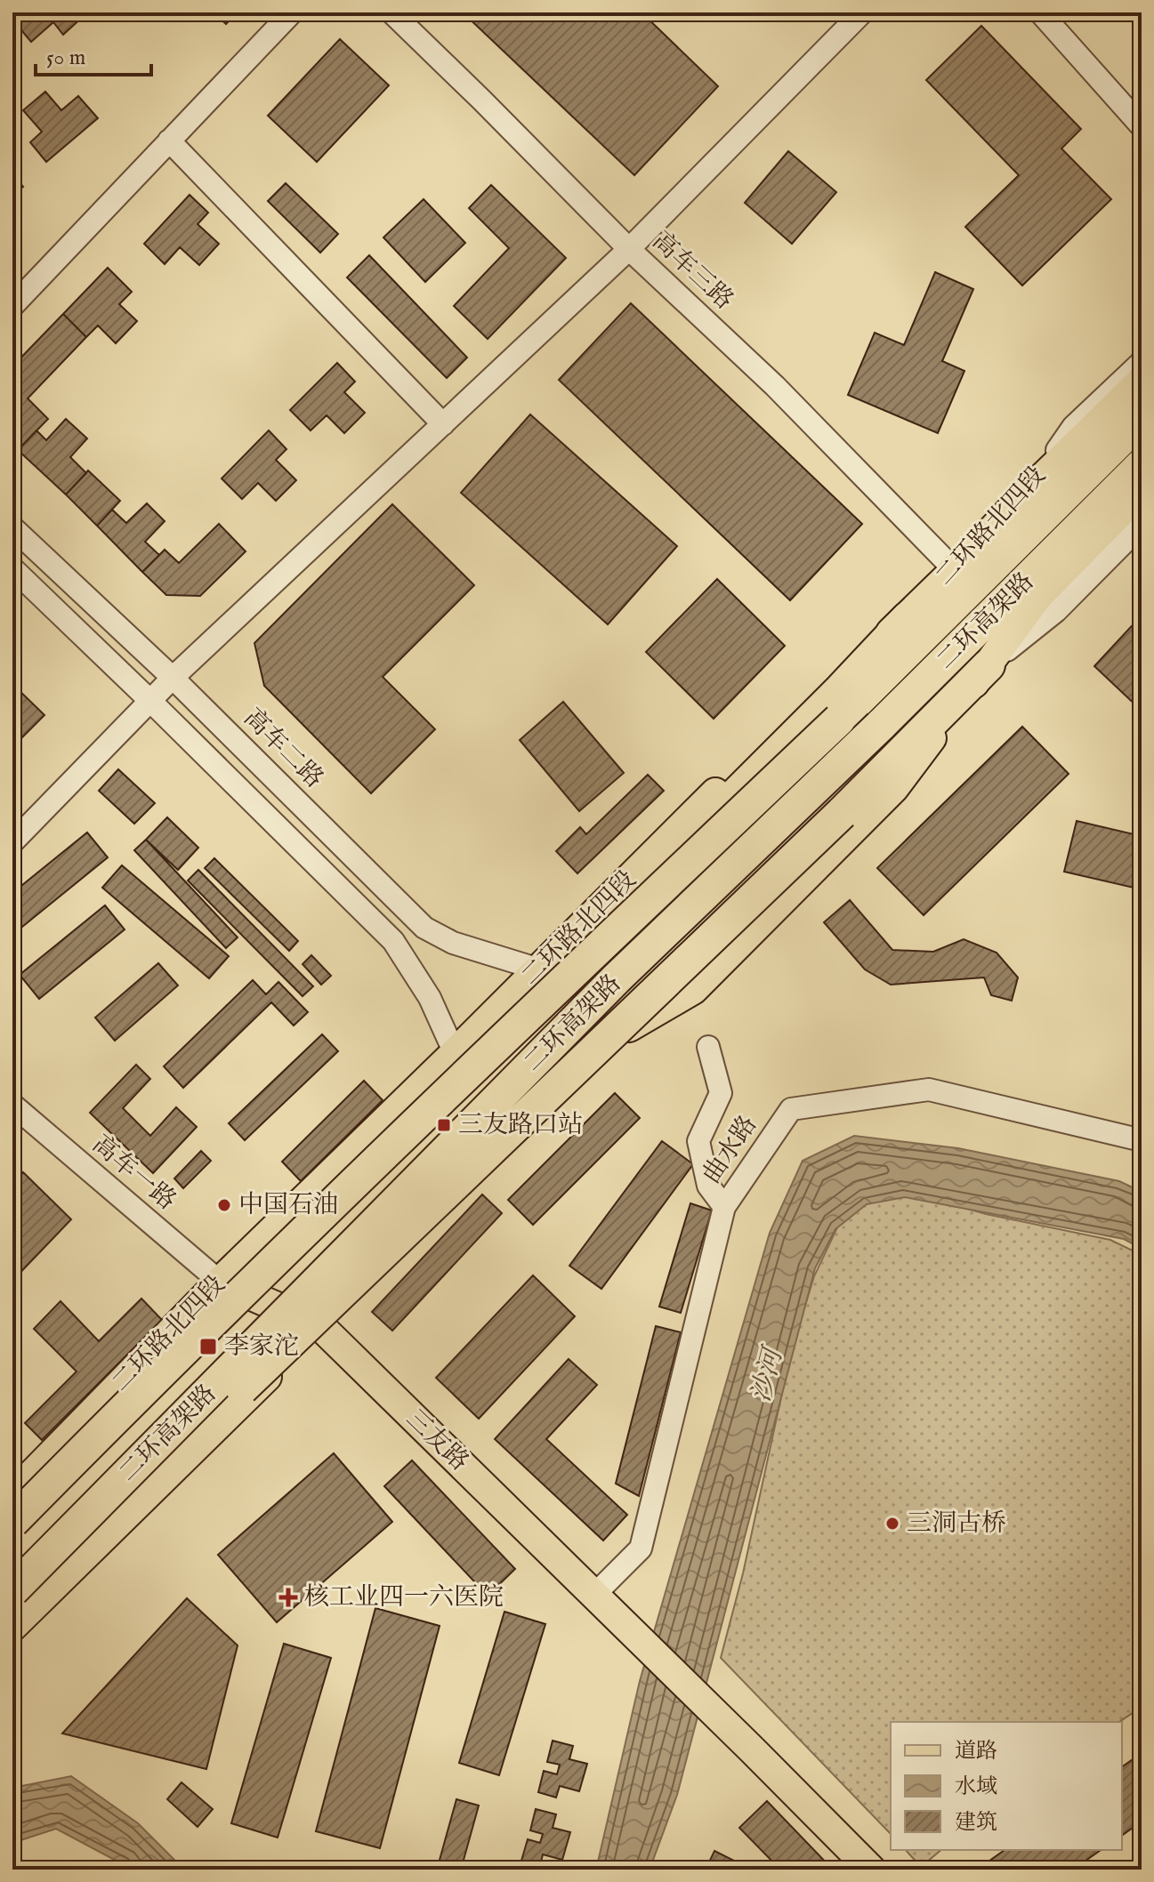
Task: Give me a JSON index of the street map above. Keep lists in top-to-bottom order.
{
  "streets": {
    "highway": ["二环高架路"],
    "main road": ["二环路北四段", "三友路"],
    "street": [
      "高车三路",
      "高车二路",
      "曲水路",
      "高车一路"
    ]
  },
  "crossings": [
    ["高车三路", "二环路北四段"],
    ["二环路北四段", "高车二路"],
    ["二环路北四段", "高车一路"],
    ["二环路北四段", "三友路"],
    ["曲水路", "三友路"],
    ["高车一路", "三友路"]
  ],
  "water": ["沙河"],
  "places": {
    "transit": ["三友路口站", "李家沱"],
    "other": ["中国石油", "三洞古桥"],
    "health": ["核工业四一六医院"]
  },
  "legend": ["道路", "水域", "建筑"],
  "scale_bar": "50 m"
}
